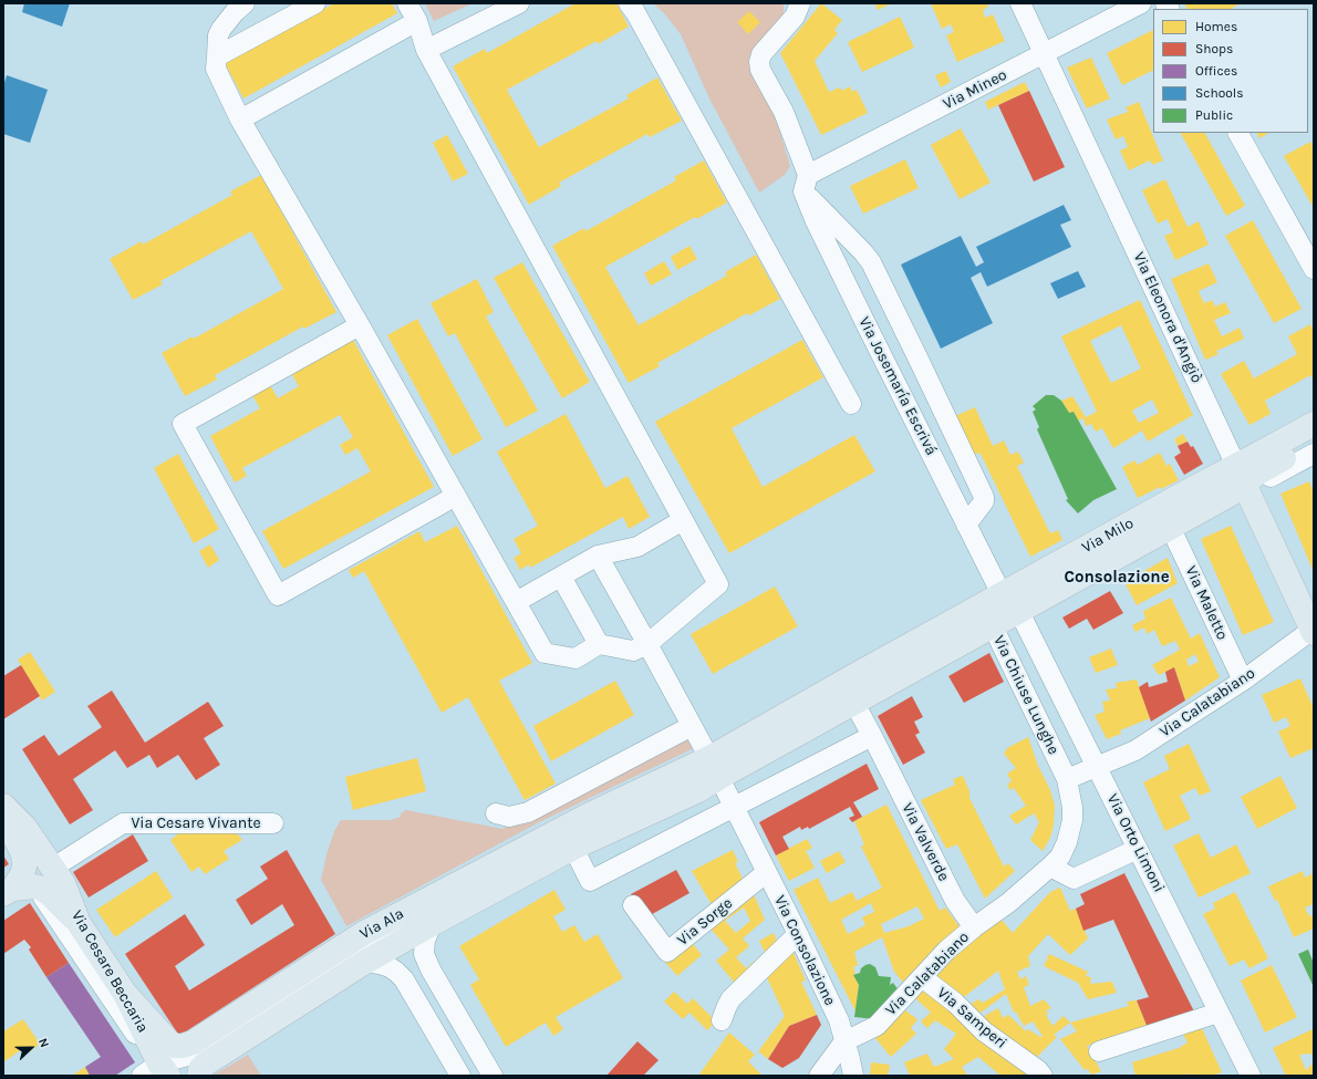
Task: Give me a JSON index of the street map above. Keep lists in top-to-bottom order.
{
  "streets": {
    "main road": [
      "Via Eleonora d'Angiò",
      "Via Milo",
      "Via Ala",
      "Via Cesare Beccaria"
    ],
    "street": [
      "Via Mineo",
      "Via Josemaría Escrivá",
      "Via Maletto",
      "Via Chiuse Lunghe",
      "Via Calatabiano",
      "Via Cesare Vivante",
      "Via Valverde",
      "Via Orto Limoni",
      "Via Sorge",
      "Via Consolazione",
      "Via Samperi"
    ]
  },
  "crossings": [
    ["Via Mineo", "Via Eleonora d'Angiò"],
    ["Via Mineo", "Via Josemaría Escrivá"],
    ["Via Eleonora d'Angiò", "Via Milo"],
    ["Via Eleonora d'Angiò", "Via Calatabiano"],
    ["Via Josemaría Escrivá", "Via Milo"],
    ["Via Milo", "Via Maletto"],
    ["Via Milo", "Via Chiuse Lunghe"],
    ["Via Milo", "Via Valverde"],
    ["Via Milo", "Via Orto Limoni"],
    ["Via Maletto", "Via Calatabiano"],
    ["Via Chiuse Lunghe", "Via Calatabiano"],
    ["Via Calatabiano", "Via Valverde"],
    ["Via Calatabiano", "Via Orto Limoni"],
    ["Via Calatabiano", "Via Consolazione"],
    ["Via Calatabiano", "Via Samperi"],
    ["Via Cesare Vivante", "Via Cesare Beccaria"],
    ["Via Sorge", "Via Consolazione"],
    ["Via Ala", "Via Consolazione"],
    ["Via Ala", "Via Cesare Beccaria"]
  ],
  "districts": ["Consolazione"],
  "legend": [
    "Homes",
    "Shops",
    "Offices",
    "Schools",
    "Public"
  ],
  "north": "right"
}
